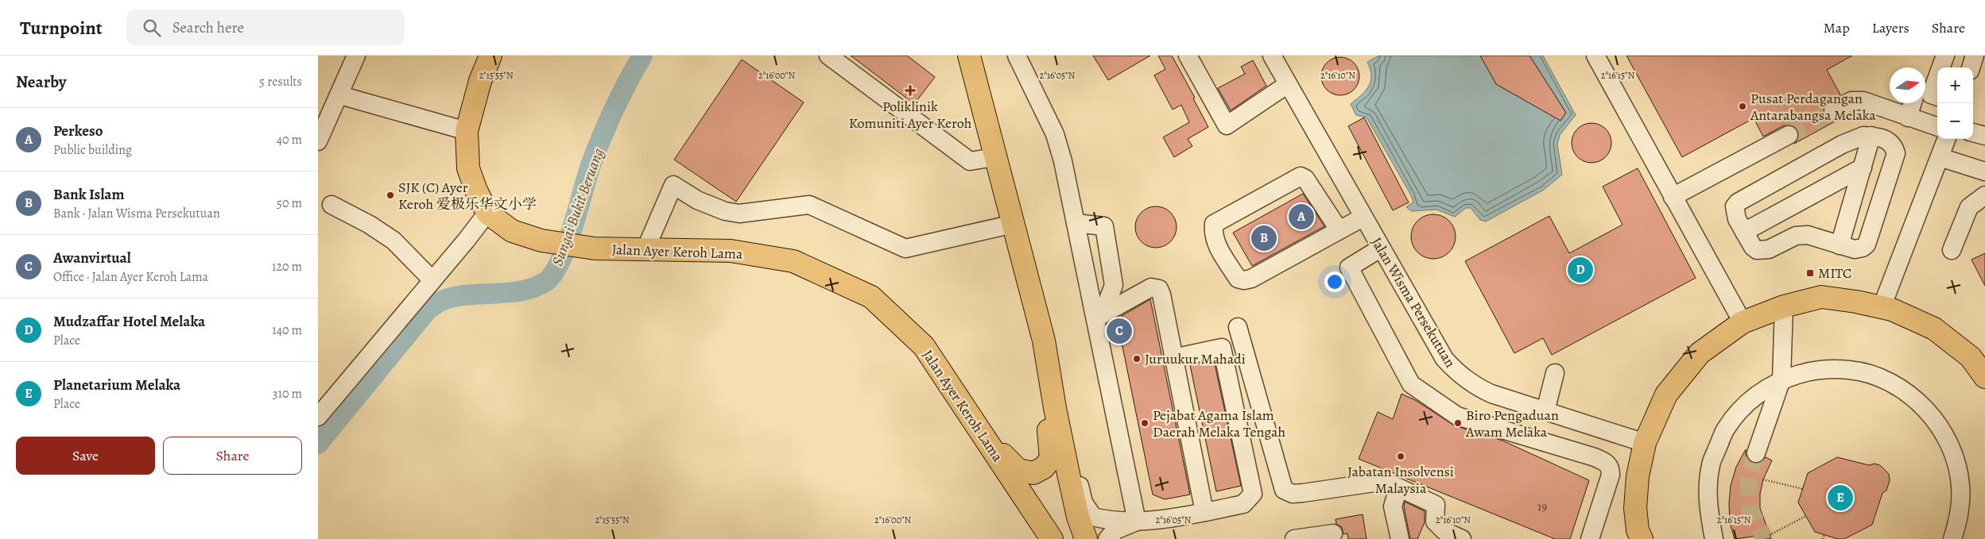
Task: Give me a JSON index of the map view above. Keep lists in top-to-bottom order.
{
  "streets": {
    "main road": ["Jalan Ayer Keroh Lama"],
    "street": ["Jalan Wisma Persekutuan"]
  },
  "water": ["Sungai Bukit Beruang"],
  "places": {
    "health": ["Poliklinik Komuniti Ayer Keroh"],
    "other": [
      "Pusat Perdagangan Antarabangsa Melaka",
      "SJK (C) Ayer Keroh 爱极乐华文小学",
      "Juruukur Mahadi",
      "Pejabat Agama Islam Daerah Melaka Tengah",
      "Biro Pengaduan Awam Melaka",
      "Jabatan Insolvensi Malaysia"
    ],
    "transit": ["MITC"]
  },
  "house_numbers": ["19"],
  "north": "right",
  "page": {
    "header": "Turnpoint",
    "search": "Search here",
    "nav": ["Map", "Layers", "Share"],
    "heading": ["Nearby", "5 results"],
    "map_buttons": ["+", "−"],
    "list": [
      {
        "mark": "A",
        "name": "Perkeso",
        "note": "Public building",
        "value": "40 m"
      },
      {
        "mark": "B",
        "name": "Bank Islam",
        "note": "Bank · Jalan Wisma Persekutuan",
        "value": "50 m"
      },
      {
        "mark": "C",
        "name": "Awanvirtual",
        "note": "Office · Jalan Ayer Keroh Lama",
        "value": "120 m"
      },
      {
        "mark": "D",
        "name": "Mudzaffar Hotel Melaka",
        "note": "Place",
        "value": "140 m"
      },
      {
        "mark": "E",
        "name": "Planetarium Melaka",
        "note": "Place",
        "value": "310 m"
      }
    ],
    "pins": [
      "A",
      "B",
      "D",
      "C",
      "E"
    ],
    "buttons": ["Save", "Share"]
  },
  "coordinates": [
    "2°15'55\"N",
    "2°16'00\"N",
    "2°16'05\"N",
    "2°16'10\"N",
    "2°16'15\"N"
  ]
}
